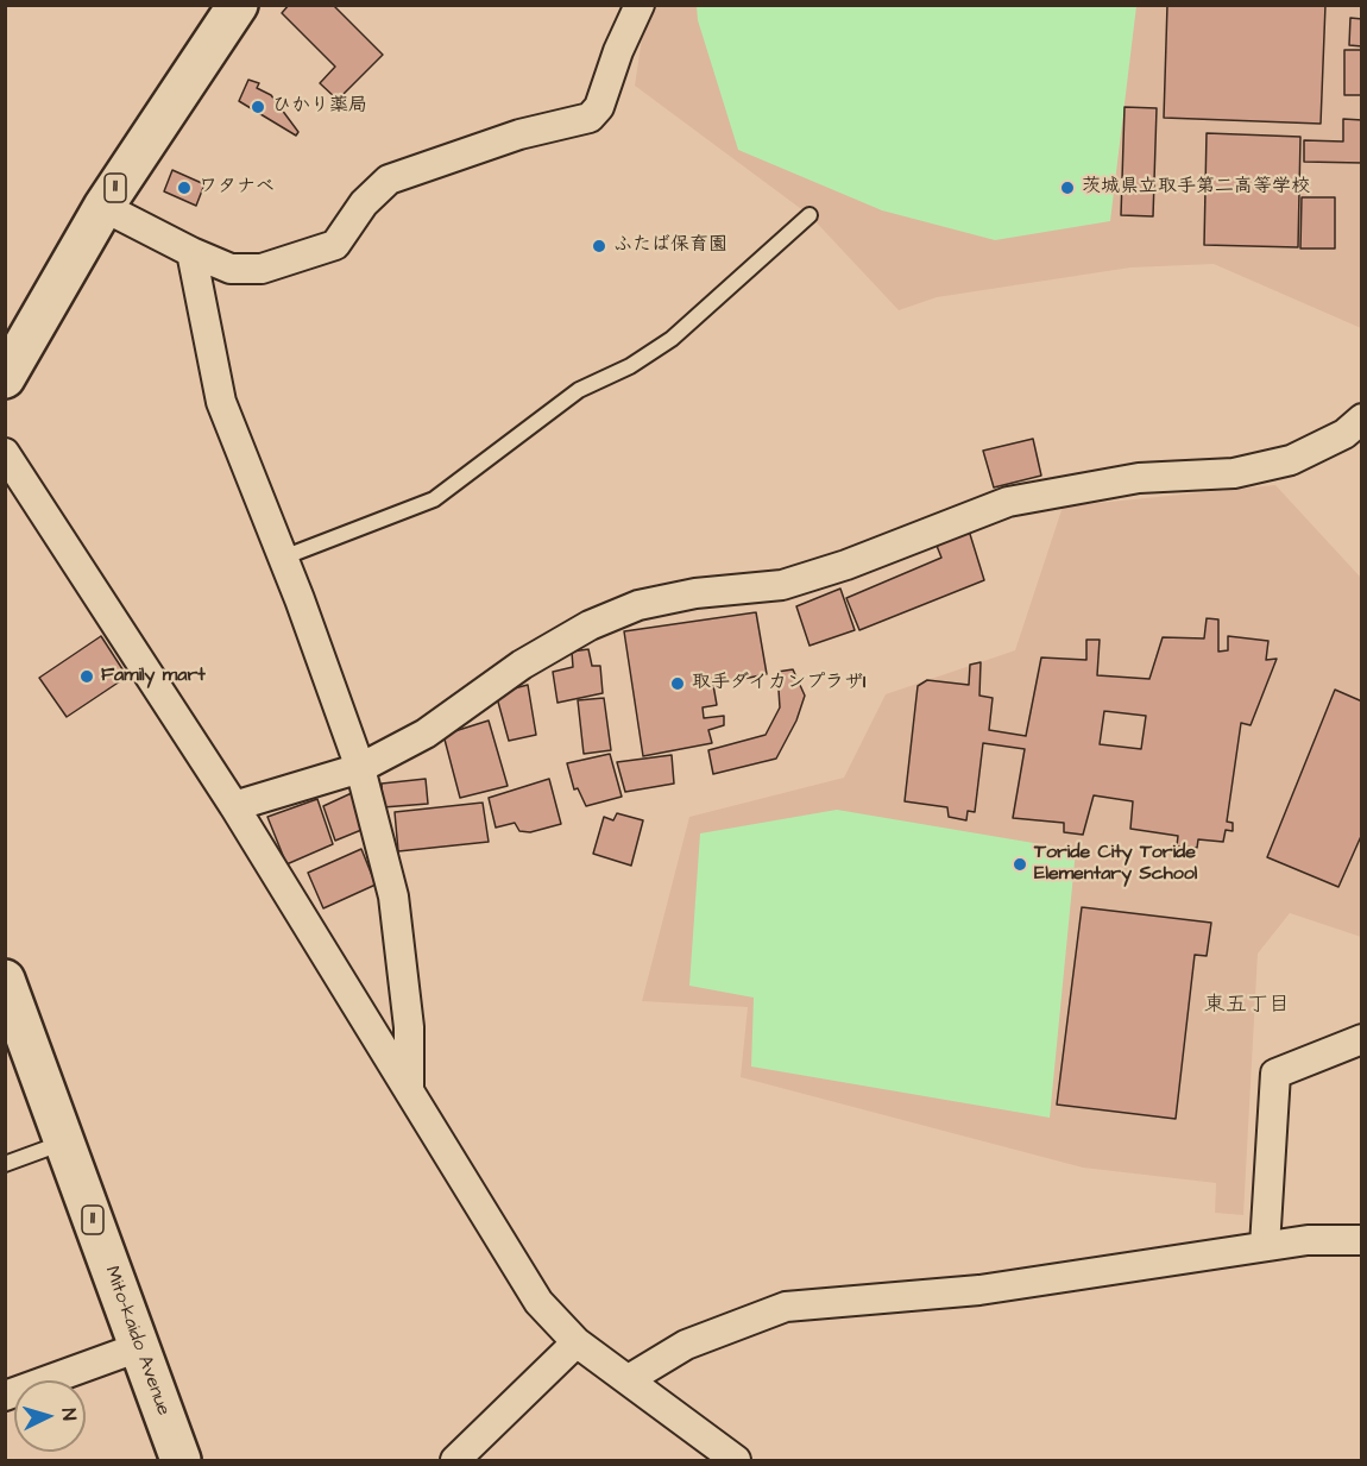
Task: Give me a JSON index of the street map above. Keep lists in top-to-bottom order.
{
  "streets": {
    "main road": ["11", "Mito-kaido Avenue"]
  },
  "districts": ["東五丁目"],
  "places": [
    "ひかり薬局",
    "ワタナベ",
    "茨城県立取手第二高等学校",
    "ふたば保育園",
    "Family mart",
    "取手ダイカンプラザI",
    "Toride City Toride Elementary School"
  ],
  "north": "right"
}
